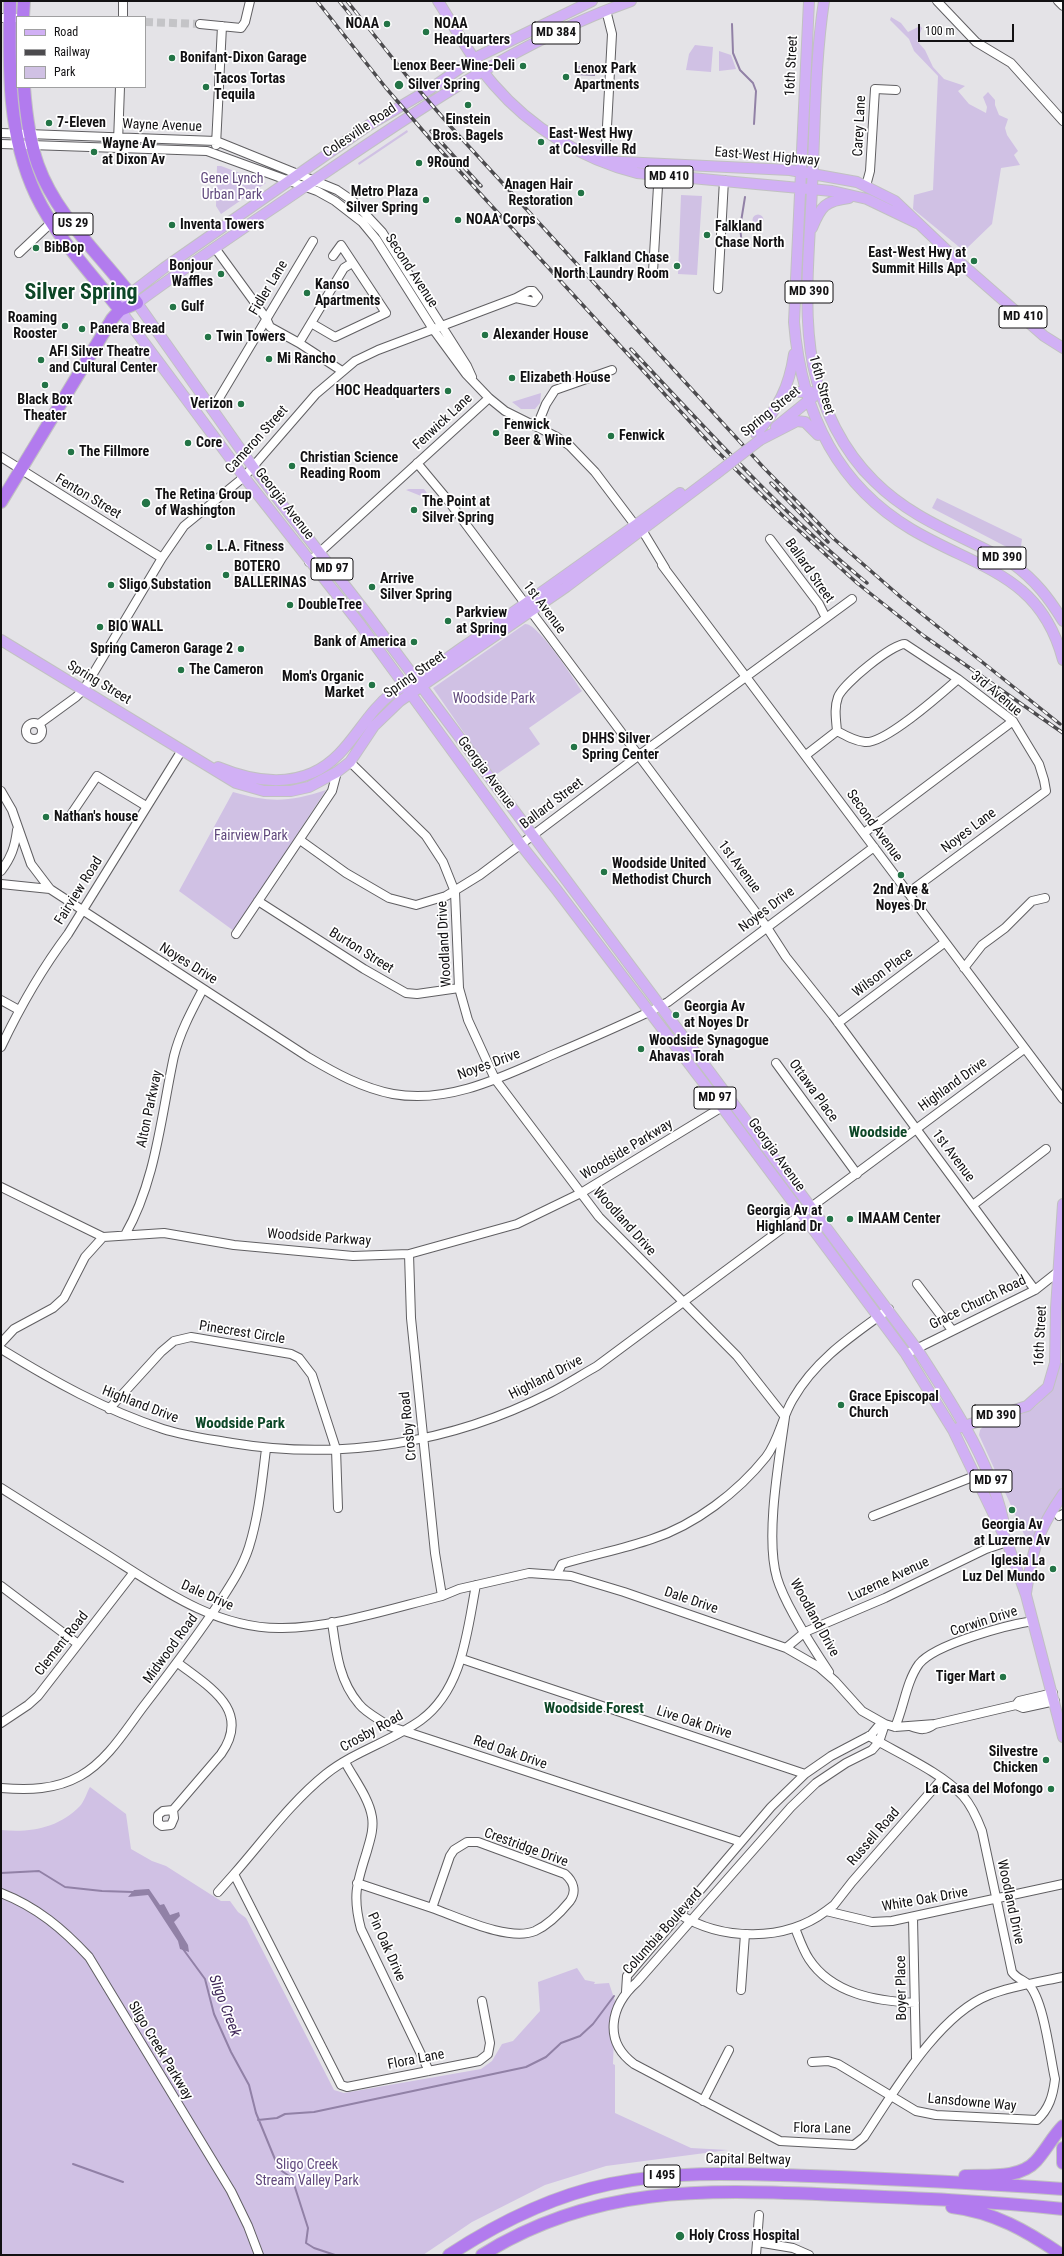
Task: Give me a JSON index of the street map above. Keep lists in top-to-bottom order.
{
  "streets": {
    "highway": [
      "Colesville Road",
      "US 29",
      "Georgia Avenue",
      "Capital Beltway",
      "I 495"
    ],
    "main road": [
      "MD 384",
      "16th Street",
      "East-West Highway",
      "MD 410",
      "MD 390",
      "Spring Street",
      "MD 97"
    ],
    "street": [
      "Wayne Avenue",
      "Carey Lane",
      "Second Avenue",
      "Fidler Lane",
      "Fenwick Lane",
      "Cameron Street",
      "Fenton Street",
      "Ballard Street",
      "1st Avenue",
      "3rd Avenue",
      "Noyes Lane",
      "Fairview Road",
      "Noyes Drive",
      "Woodland Drive",
      "Burton Street",
      "Wilson Place",
      "Highland Drive",
      "Ottawa Place",
      "Alton Parkway",
      "Woodside Parkway",
      "Grace Church Road",
      "Pinecrest Circle",
      "Crosby Road",
      "Luzerne Avenue",
      "Dale Drive",
      "Corwin Drive",
      "Clement Road",
      "Midwood Road",
      "Live Oak Drive",
      "Red Oak Drive",
      "Russell Road",
      "Crestridge Drive",
      "White Oak Drive",
      "Columbia Boulevard",
      "Pin Oak Drive",
      "Boyer Place",
      "Sligo Creek Parkway",
      "Flora Lane",
      "Lansdowne Way"
    ]
  },
  "crossings": [
    ["16th Street", "East-West Highway"],
    ["16th Street", "Spring Street"],
    ["16th Street", "Georgia Avenue"],
    ["16th Street", "Grace Church Road"],
    ["Wayne Avenue", "Colesville Road"],
    ["Wayne Avenue", "Second Avenue"],
    ["Wayne Avenue", "Georgia Avenue"],
    ["Carey Lane", "East-West Highway"],
    ["Colesville Road", "East-West Highway"],
    ["Colesville Road", "Second Avenue"],
    ["Colesville Road", "Georgia Avenue"],
    ["Second Avenue", "Spring Street"],
    ["Second Avenue", "Fenwick Lane"],
    ["Second Avenue", "Cameron Street"],
    ["Second Avenue", "Ballard Street"],
    ["Second Avenue", "Noyes Lane"],
    ["Second Avenue", "Noyes Drive"],
    ["Second Avenue", "Wilson Place"],
    ["Second Avenue", "Highland Drive"],
    ["Fidler Lane", "Georgia Avenue"],
    ["Spring Street", "Cameron Street"],
    ["Spring Street", "Georgia Avenue"],
    ["Spring Street", "1st Avenue"],
    ["Spring Street", "Fairview Road"],
    ["Spring Street", "Woodland Drive"],
    ["Fenwick Lane", "Georgia Avenue"],
    ["Fenwick Lane", "1st Avenue"],
    ["Cameron Street", "Fenton Street"],
    ["Cameron Street", "Georgia Avenue"],
    ["Georgia Avenue", "MD 97"],
    ["Georgia Avenue", "Ballard Street"],
    ["Georgia Avenue", "Noyes Drive"],
    ["Georgia Avenue", "Highland Drive"],
    ["Georgia Avenue", "Woodside Parkway"],
    ["Georgia Avenue", "Grace Church Road"],
    ["Georgia Avenue", "Luzerne Avenue"],
    ["Georgia Avenue", "Corwin Drive"],
    ["Ballard Street", "1st Avenue"],
    ["Ballard Street", "Woodland Drive"],
    ["1st Avenue", "Noyes Drive"],
    ["1st Avenue", "Wilson Place"],
    ["1st Avenue", "Highland Drive"],
    ["1st Avenue", "Grace Church Road"],
    ["3rd Avenue", "Noyes Lane"],
    ["Fairview Road", "Noyes Drive"],
    ["Noyes Drive", "Woodland Drive"],
    ["Noyes Drive", "Alton Parkway"],
    ["Woodland Drive", "Burton Street"],
    ["Woodland Drive", "Highland Drive"],
    ["Woodland Drive", "Woodside Parkway"],
    ["Woodland Drive", "Luzerne Avenue"],
    ["Woodland Drive", "Dale Drive"],
    ["Woodland Drive", "Russell Road"],
    ["Woodland Drive", "White Oak Drive"],
    ["Woodland Drive", "Columbia Boulevard"],
    ["Woodland Drive", "Flora Lane"],
    ["Woodland Drive", "Lansdowne Way"],
    ["Highland Drive", "Ottawa Place"],
    ["Highland Drive", "Pinecrest Circle"],
    ["Highland Drive", "Crosby Road"],
    ["Highland Drive", "Midwood Road"],
    ["Alton Parkway", "Woodside Parkway"],
    ["Woodside Parkway", "Crosby Road"],
    ["Crosby Road", "Dale Drive"],
    ["Crosby Road", "Live Oak Drive"],
    ["Crosby Road", "Red Oak Drive"],
    ["Crosby Road", "Pin Oak Drive"],
    ["Crosby Road", "Flora Lane"],
    ["Luzerne Avenue", "Dale Drive"],
    ["Dale Drive", "Clement Road"],
    ["Dale Drive", "Midwood Road"],
    ["Dale Drive", "Red Oak Drive"],
    ["Dale Drive", "Columbia Boulevard"],
    ["Live Oak Drive", "Columbia Boulevard"],
    ["Red Oak Drive", "Columbia Boulevard"],
    ["Russell Road", "White Oak Drive"],
    ["Crestridge Drive", "Pin Oak Drive"],
    ["White Oak Drive", "Boyer Place"],
    ["Columbia Boulevard", "Flora Lane"],
    ["Pin Oak Drive", "Flora Lane"],
    ["Boyer Place", "Flora Lane"],
    ["Flora Lane", "Lansdowne Way"]
  ],
  "districts": [
    "Silver Spring",
    "Woodside",
    "Woodside Park",
    "Woodside Forest"
  ],
  "water": ["Sligo Creek"],
  "parks": [
    "Gene Lynch Urban Park",
    "Woodside Park",
    "Fairview Park",
    "Sligo Creek Stream Valley Park"
  ],
  "places": [
    "NOAA",
    "NOAA Headquarters",
    "Bonifant-Dixon Garage",
    "Lenox Beer-Wine-Deli",
    "Lenox Park Apartments",
    "Silver Spring",
    "Tacos Tortas Tequila",
    "Einstein Bros. Bagels",
    "7-Eleven",
    "East-West Hwy at Colesville Rd",
    "Wayne Av at Dixon Av",
    "9Round",
    "Anagen Hair Restoration",
    "Metro Plaza Silver Spring",
    "NOAA Corps",
    "Inventa Towers",
    "Falkland Chase North",
    "BibBop",
    "East-West Hwy at Summit Hills Apt",
    "Falkland Chase North Laundry Room",
    "Bonjour Waffles",
    "Kanso Apartments",
    "Gulf",
    "Roaming Rooster",
    "Panera Bread",
    "Alexander House",
    "Twin Towers",
    "Mi Rancho",
    "AFI Silver Theatre and Cultural Center",
    "Elizabeth House",
    "Black Box Theater",
    "HOC Headquarters",
    "Verizon",
    "Fenwick Beer & Wine",
    "Fenwick",
    "Core",
    "The Fillmore",
    "Christian Science Reading Room",
    "The Retina Group of Washington",
    "The Point at Silver Spring",
    "L.A. Fitness",
    "BOTERO BALLERINAS",
    "Sligo Substation",
    "Arrive Silver Spring",
    "DoubleTree",
    "Parkview at Spring",
    "BIO WALL",
    "Bank of America",
    "Spring Cameron Garage 2",
    "The Cameron",
    "Mom's Organic Market",
    "DHHS Silver Spring Center",
    "Nathan's house",
    "Woodside United Methodist Church",
    "2nd Ave & Noyes Dr",
    "Georgia Av at Noyes Dr",
    "Woodside Synagogue Ahavas Torah",
    "Georgia Av at Highland Dr",
    "IMAAM Center",
    "Grace Episcopal Church",
    "Georgia Av at Luzerne Av",
    "Iglesia La Luz Del Mundo",
    "Tiger Mart",
    "Silvestre Chicken",
    "La Casa del Mofongo",
    "Holy Cross Hospital"
  ],
  "legend": ["Road", "Railway", "Park"],
  "scale_bar": "100 m"
}
